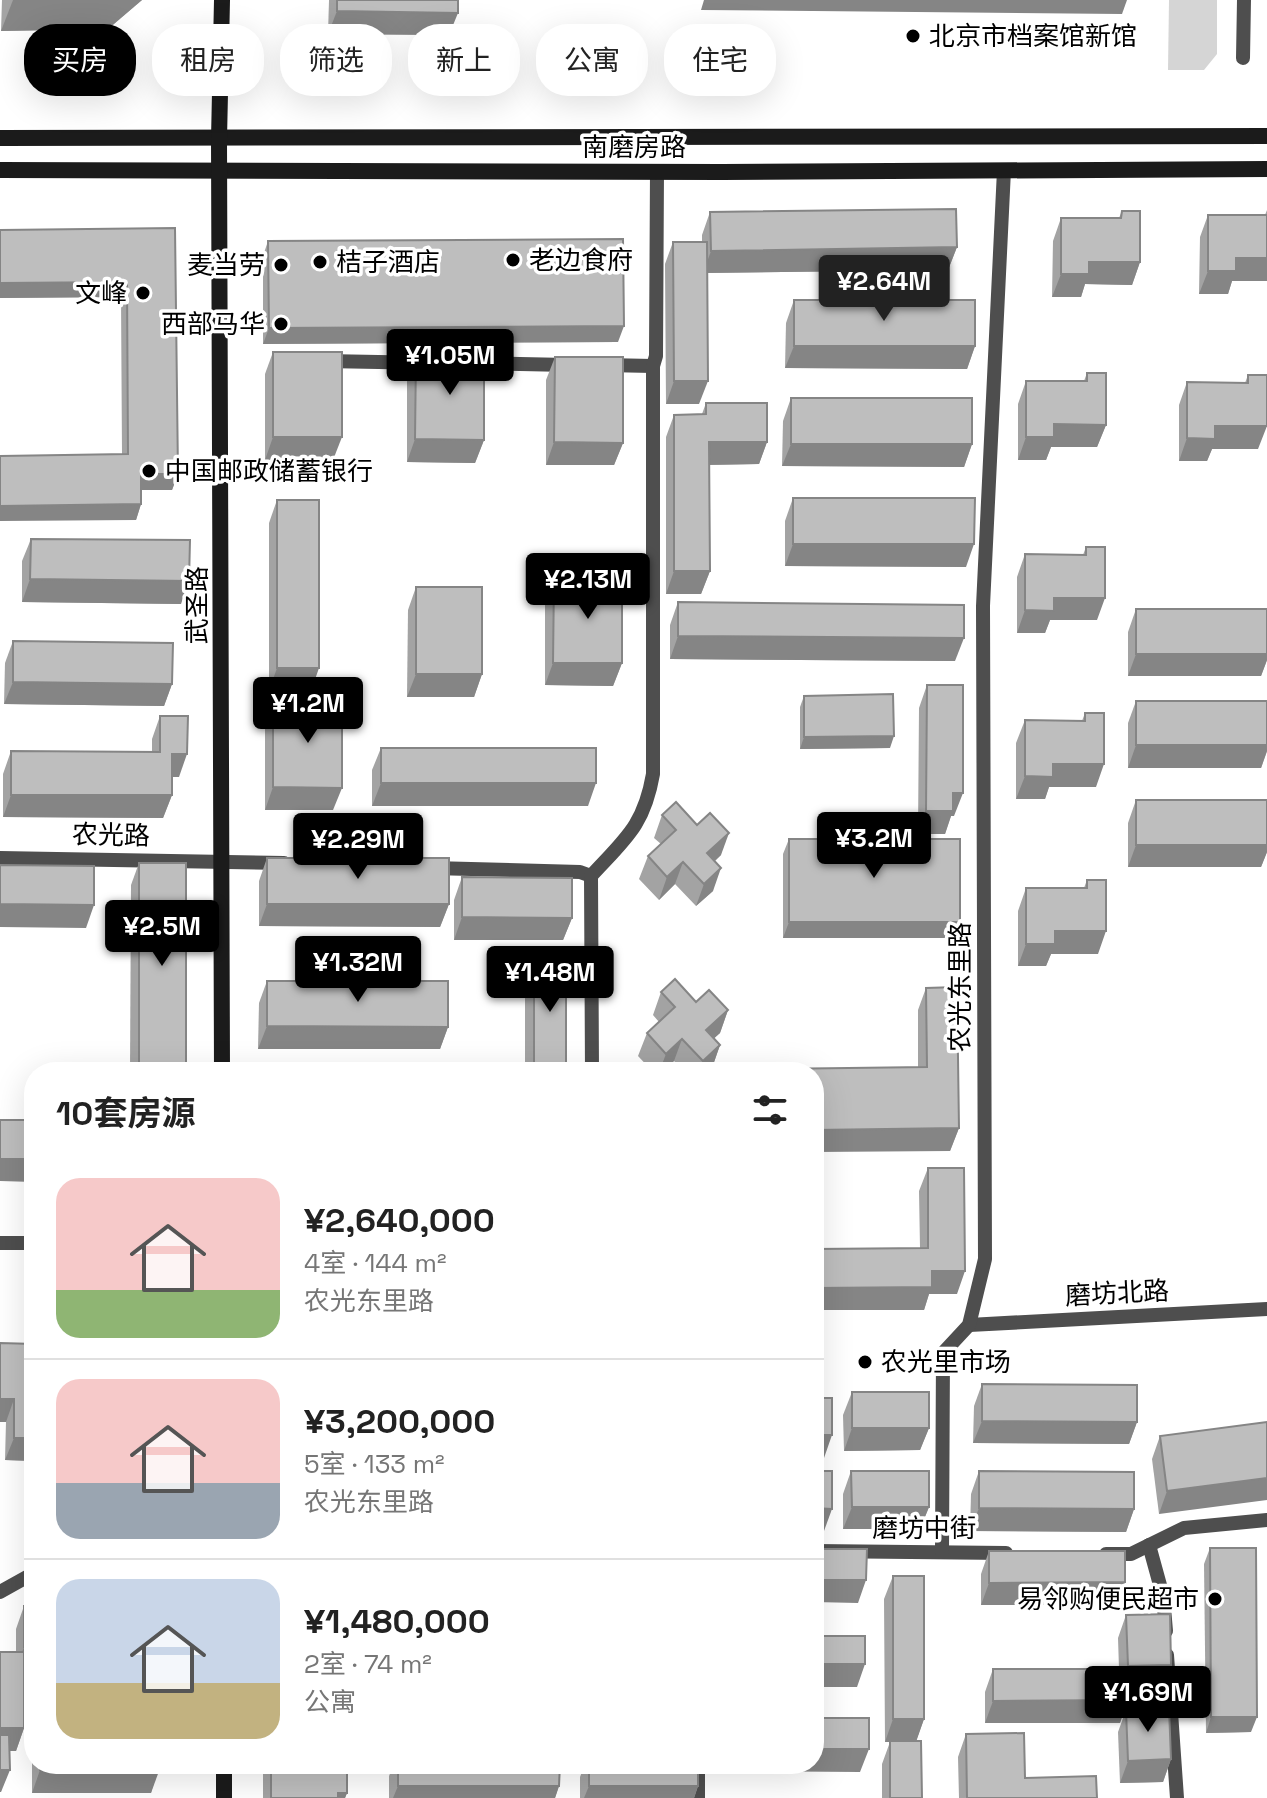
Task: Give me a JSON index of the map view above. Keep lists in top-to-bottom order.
{
  "streets": {
    "main road": ["南磨房路", "武圣路"],
    "street": [
      "农光路",
      "农光东里路",
      "磨坊北路",
      "磨坊中街"
    ]
  },
  "crossings": [
    ["南磨房路", "武圣路"],
    ["南磨房路", "农光东里路"],
    ["武圣路", "农光路"],
    ["农光东里路", "磨坊北路"],
    ["农光东里路", "磨坊中街"]
  ],
  "places": [
    "北京市档案馆新馆",
    "老边食府",
    "桔子酒店",
    "麦当劳",
    "文峰",
    "西部马华",
    "中国邮政储蓄银行",
    "农光里市场",
    "易邻购便民超市"
  ],
  "page": {
    "chip": [
      "买房",
      "租房",
      "筛选",
      "新上",
      "公寓",
      "住宅"
    ],
    "price": [
      "¥2.64M",
      "¥1.05M",
      "¥2.13M",
      "¥1.2M",
      "¥3.2M",
      "¥2.29M",
      "¥2.5M",
      "¥1.32M",
      "¥1.48M",
      "¥1.69M"
    ],
    "heading": "10套房源",
    "list": [
      {
        "name": "¥2,640,000",
        "note": "4室 · 144 m² · 农光东里路"
      },
      {
        "name": "¥3,200,000",
        "note": "5室 · 133 m² · 农光东里路"
      },
      {
        "name": "¥1,480,000",
        "note": "2室 · 74 m² · 公寓"
      }
    ]
  }
}
